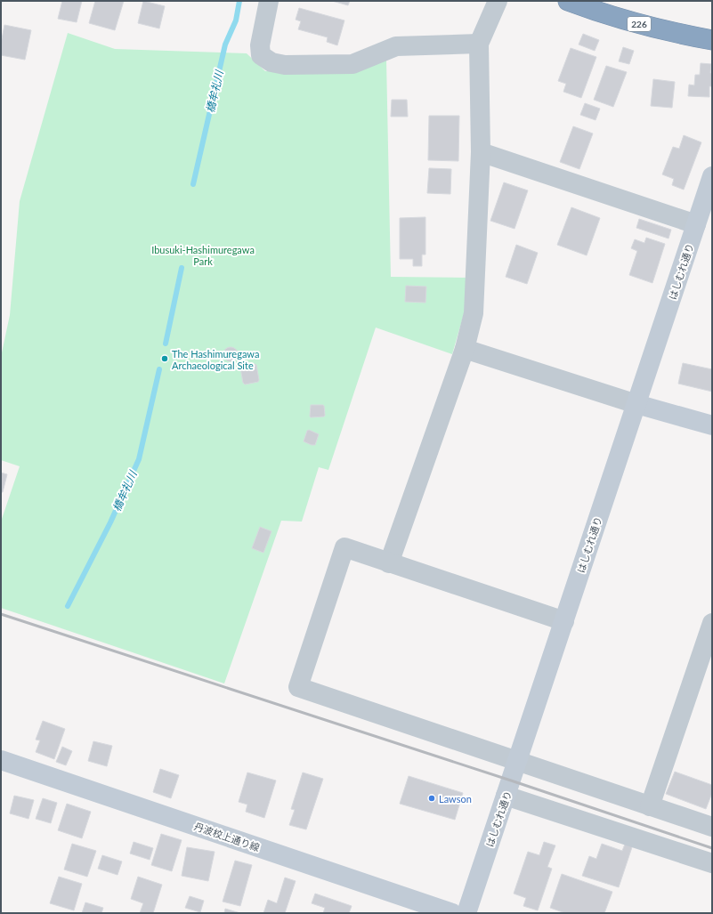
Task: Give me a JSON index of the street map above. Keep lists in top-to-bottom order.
{
  "streets": {
    "highway": ["226"],
    "street": ["はしむれ通り", "丹波校上通り線"]
  },
  "water": ["橋牟礼川"],
  "parks": ["Ibusuki-Hashimuregawa Park"],
  "places": ["The Hashimuregawa Archaeological Site", "Lawson"]
}
